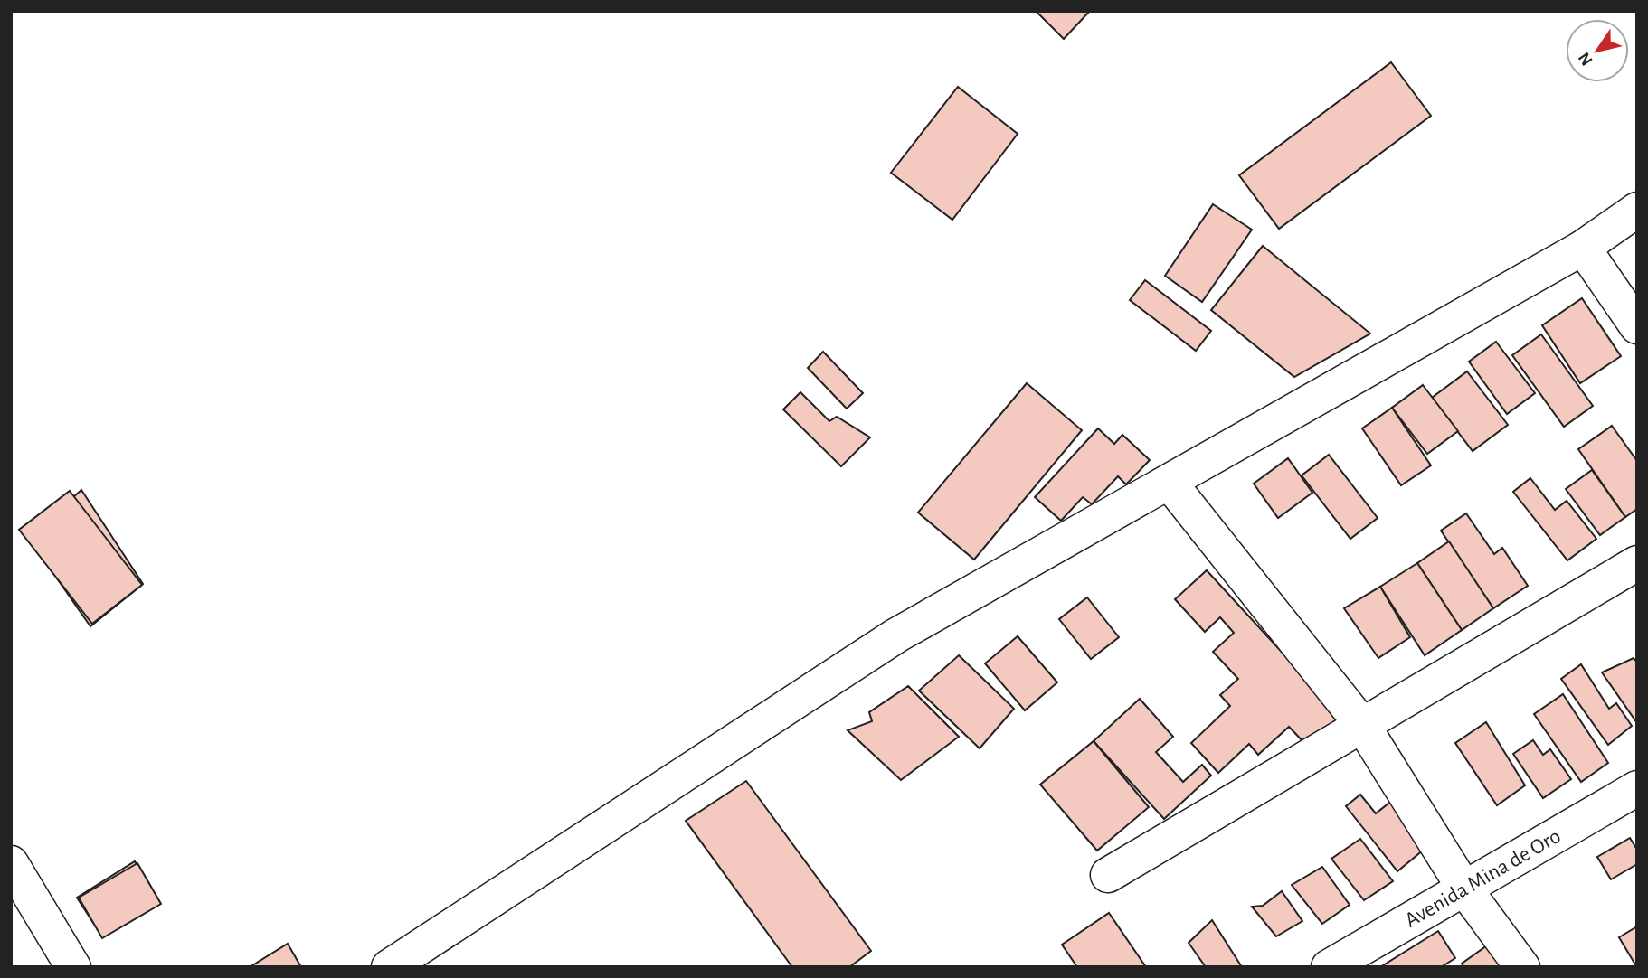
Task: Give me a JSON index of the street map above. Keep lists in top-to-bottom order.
{
  "streets": {
    "street": ["Avenida Mina de Oro"]
  },
  "north": "bottom left"
}
